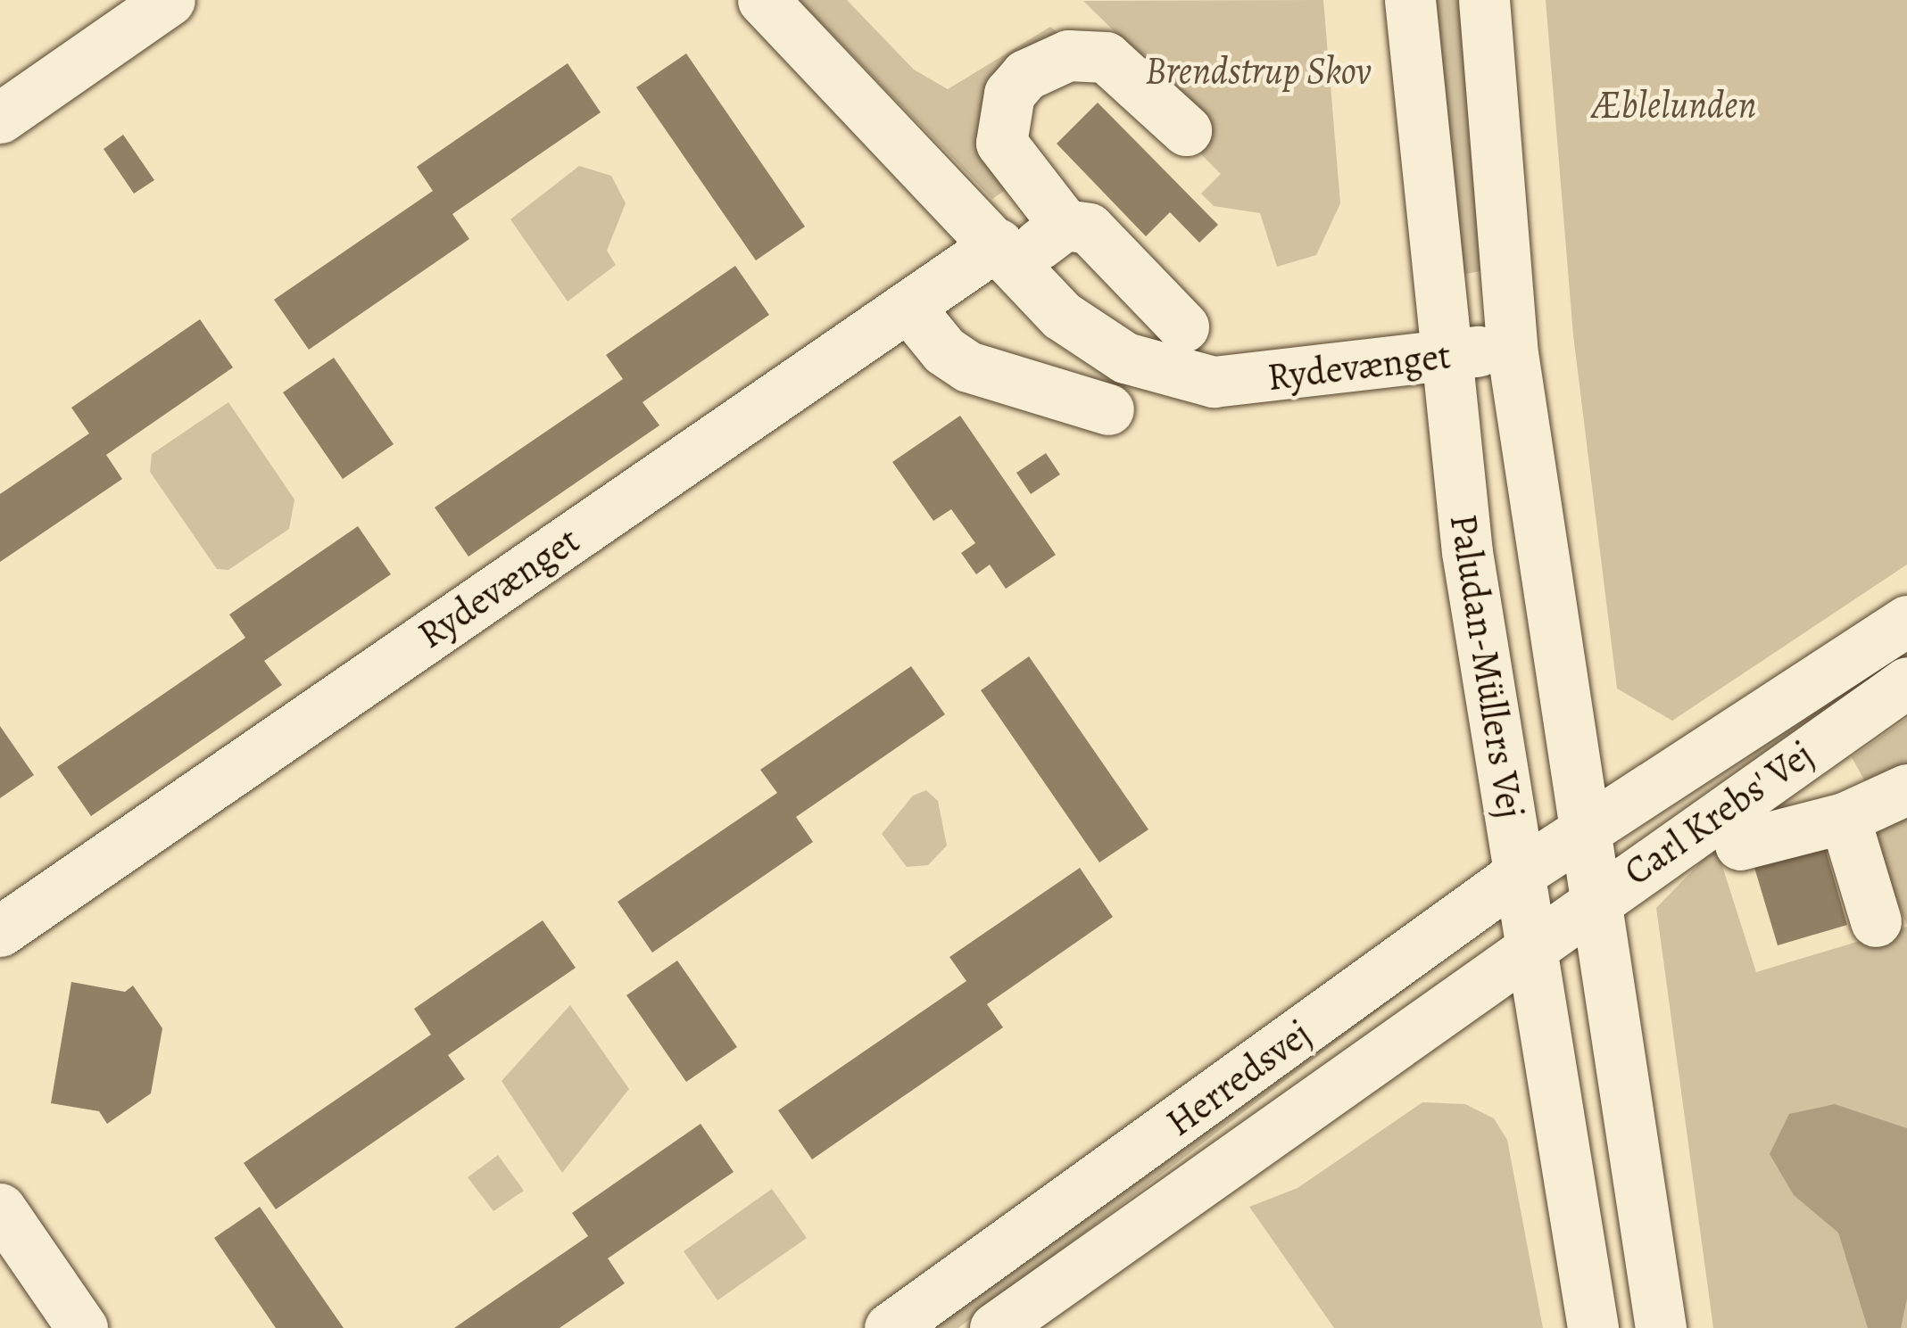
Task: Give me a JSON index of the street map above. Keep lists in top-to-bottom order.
{
  "streets": {
    "street": [
      "Rydevænget",
      "Paludan-Müllers Vej",
      "Carl Krebs' Vej",
      "Herredsvej"
    ]
  },
  "crossings": [
    ["Rydevænget", "Paludan-Müllers Vej"],
    ["Paludan-Müllers Vej", "Carl Krebs' Vej"],
    ["Paludan-Müllers Vej", "Herredsvej"],
    ["Carl Krebs' Vej", "Herredsvej"]
  ],
  "parks": ["Brendstrup Skov", "Æblelunden"]
}
